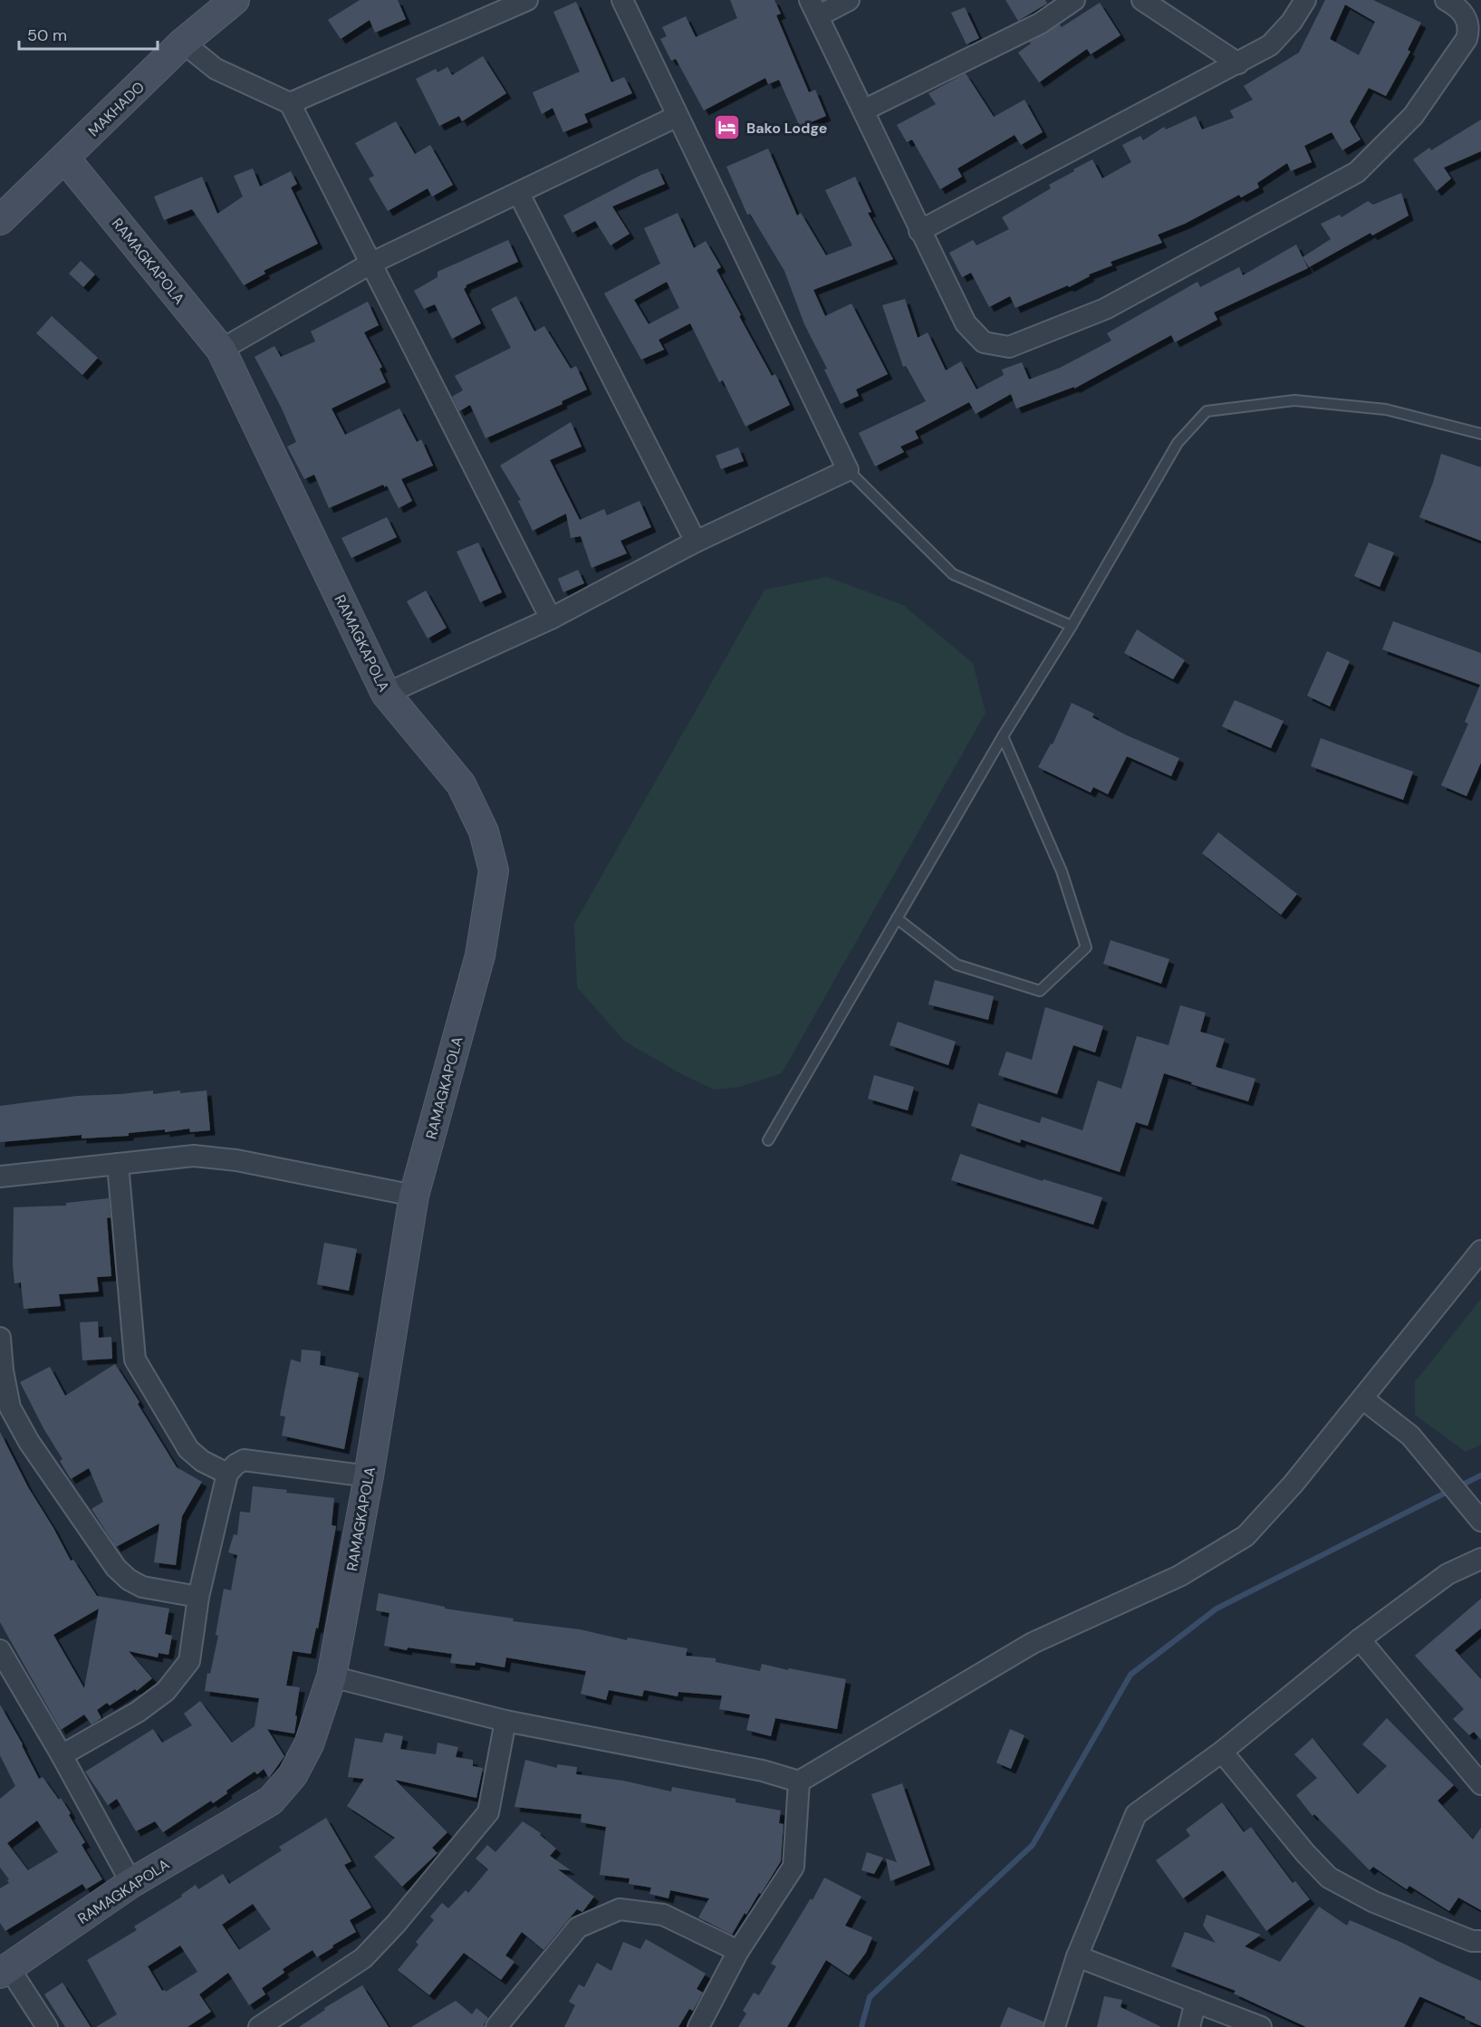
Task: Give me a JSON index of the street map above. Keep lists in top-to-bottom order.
{
  "streets": {
    "street": ["MAKHADO", "RAMAGKAPOLA"]
  },
  "crossings": [
    ["MAKHADO", "RAMAGKAPOLA"]
  ],
  "places": {
    "hotel": ["Bako Lodge"]
  },
  "scale_bar": "50 m"
}
